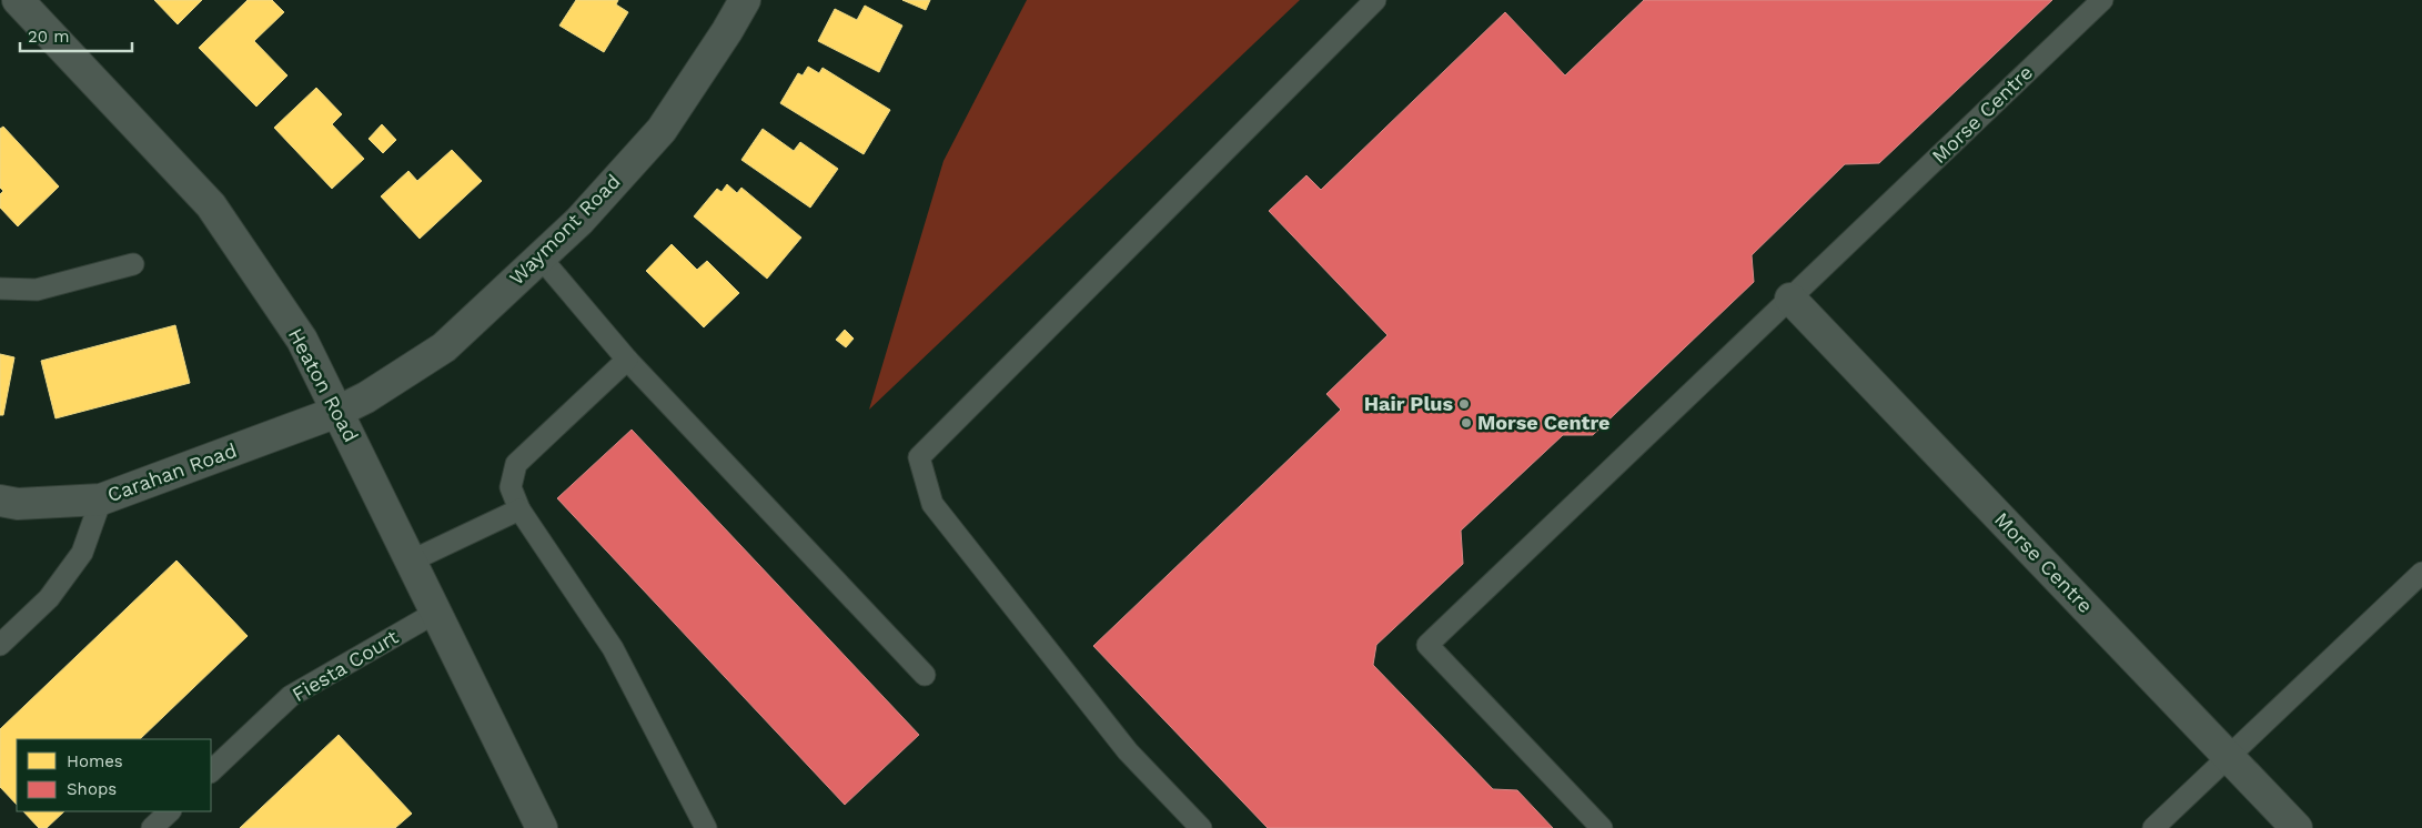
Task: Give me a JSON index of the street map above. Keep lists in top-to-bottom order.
{
  "streets": {
    "street": [
      "Morse Centre",
      "Waymont Road",
      "Heaton Road",
      "Carahan Road"
    ],
    "lane": ["Fiesta Court"]
  },
  "crossings": [
    ["Waymont Road", "Heaton Road"],
    ["Waymont Road", "Carahan Road"],
    ["Heaton Road", "Carahan Road"],
    ["Heaton Road", "Fiesta Court"]
  ],
  "places": ["Hair Plus", "Morse Centre"],
  "legend": ["Homes", "Shops"],
  "scale_bar": "20 m"
}
